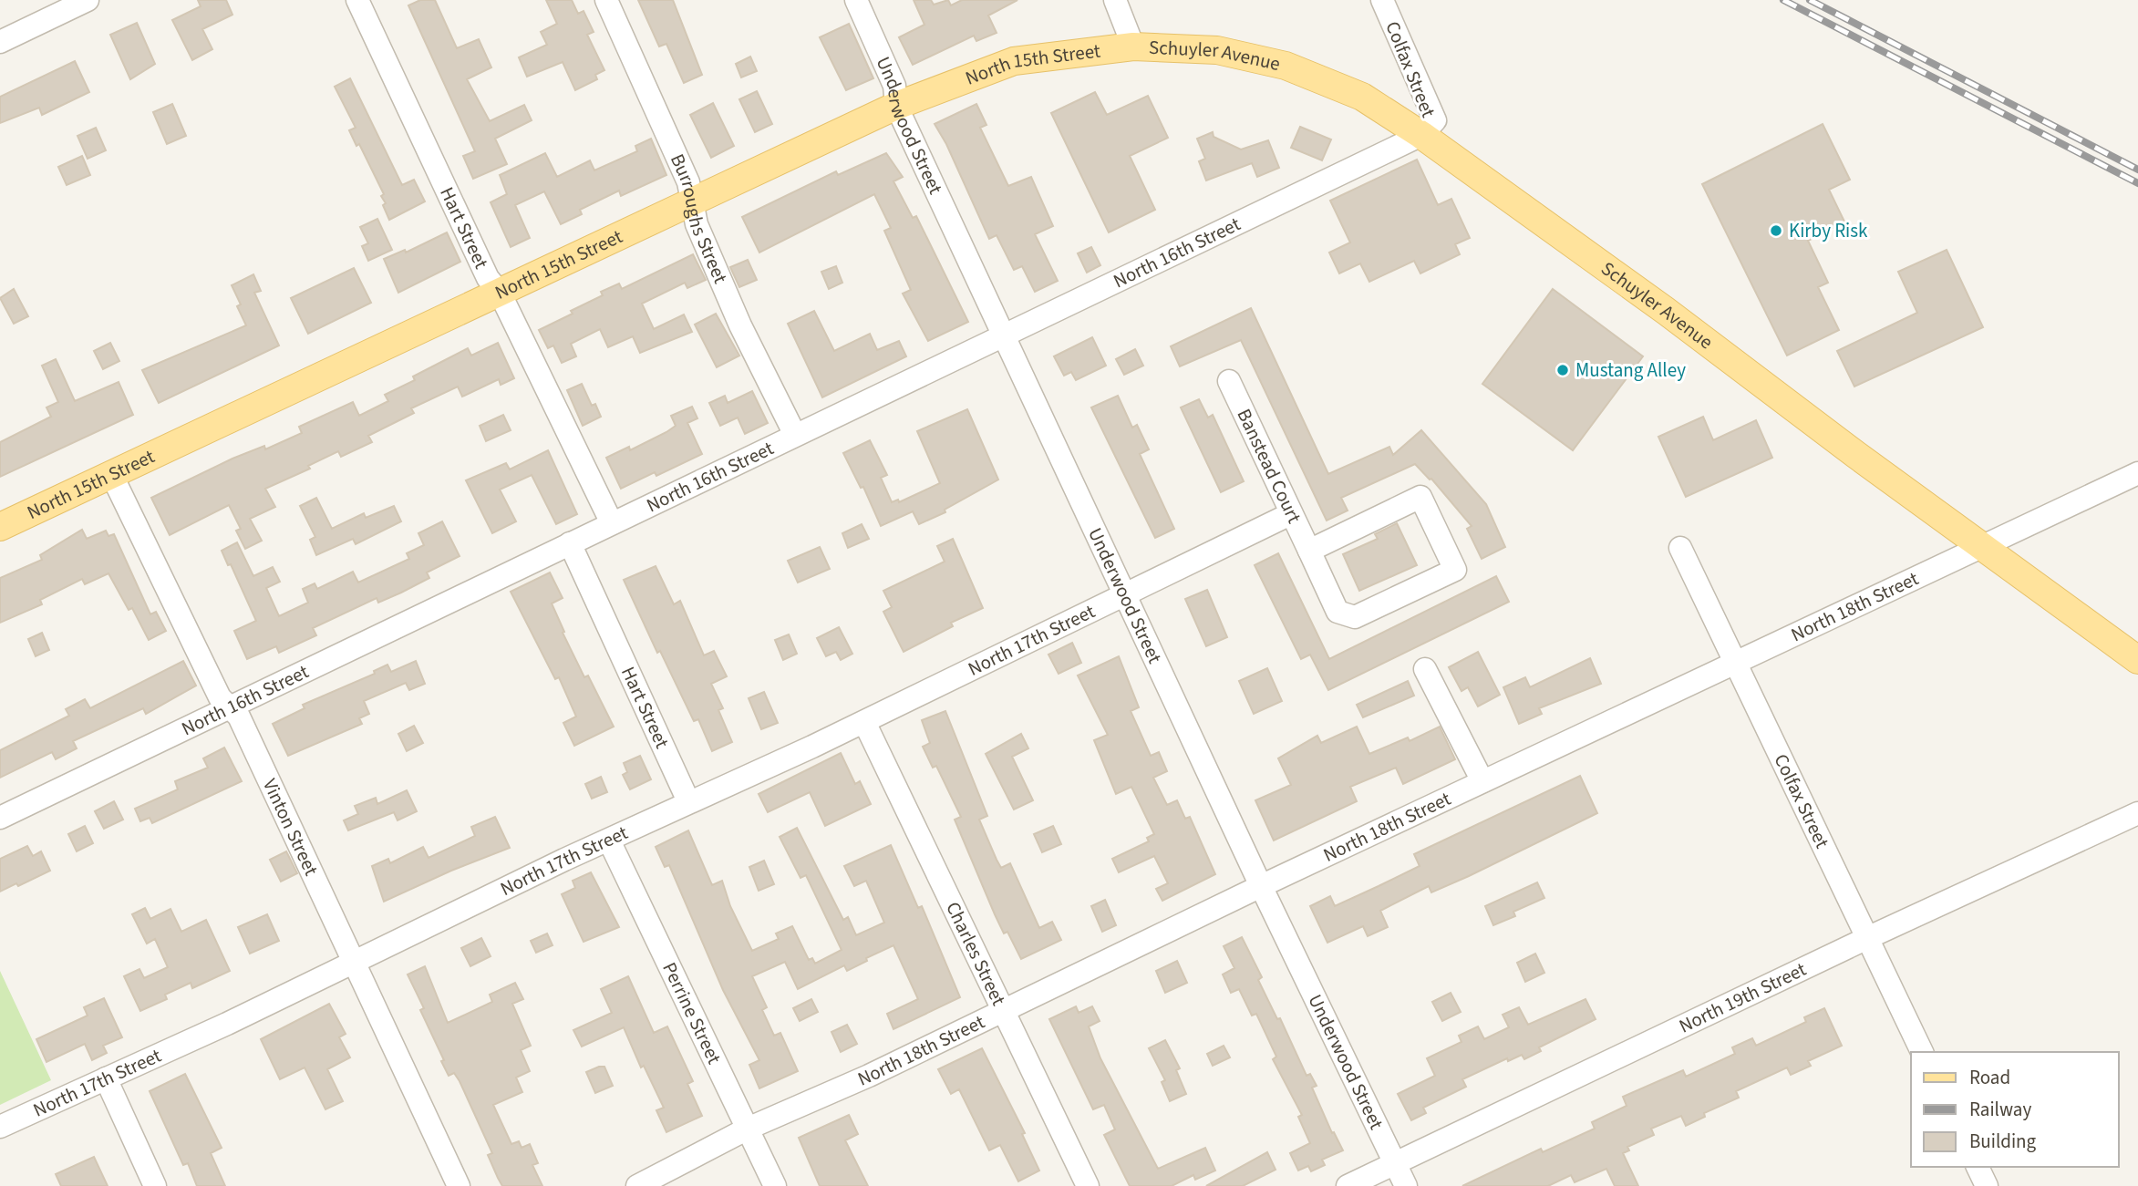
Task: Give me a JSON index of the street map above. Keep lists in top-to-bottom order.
{
  "streets": {
    "main road": ["Schuyler Avenue", "North 15th Street"],
    "street": [
      "Colfax Street",
      "Underwood Street",
      "Burroughs Street",
      "Hart Street",
      "North 16th Street",
      "Banstead Court",
      "North 18th Street",
      "North 17th Street",
      "Vinton Street",
      "Charles Street",
      "North 19th Street",
      "Perrine Street"
    ]
  },
  "crossings": [
    ["Schuyler Avenue", "North 15th Street"],
    ["Schuyler Avenue", "Colfax Street"],
    ["Schuyler Avenue", "North 16th Street"],
    ["Schuyler Avenue", "North 18th Street"],
    ["North 15th Street", "Underwood Street"],
    ["North 15th Street", "Burroughs Street"],
    ["North 15th Street", "Hart Street"],
    ["North 15th Street", "Vinton Street"],
    ["Colfax Street", "North 16th Street"],
    ["Colfax Street", "North 18th Street"],
    ["Colfax Street", "North 19th Street"],
    ["Underwood Street", "North 16th Street"],
    ["Underwood Street", "North 18th Street"],
    ["Underwood Street", "North 17th Street"],
    ["Underwood Street", "North 19th Street"],
    ["Burroughs Street", "North 16th Street"],
    ["Hart Street", "North 16th Street"],
    ["Hart Street", "North 17th Street"],
    ["North 16th Street", "Vinton Street"],
    ["Banstead Court", "North 17th Street"],
    ["North 18th Street", "Charles Street"],
    ["North 18th Street", "Perrine Street"],
    ["North 17th Street", "Vinton Street"],
    ["North 17th Street", "Charles Street"],
    ["North 17th Street", "Perrine Street"]
  ],
  "places": ["Kirby Risk", "Mustang Alley"],
  "legend": ["Road", "Railway", "Building"]
}
